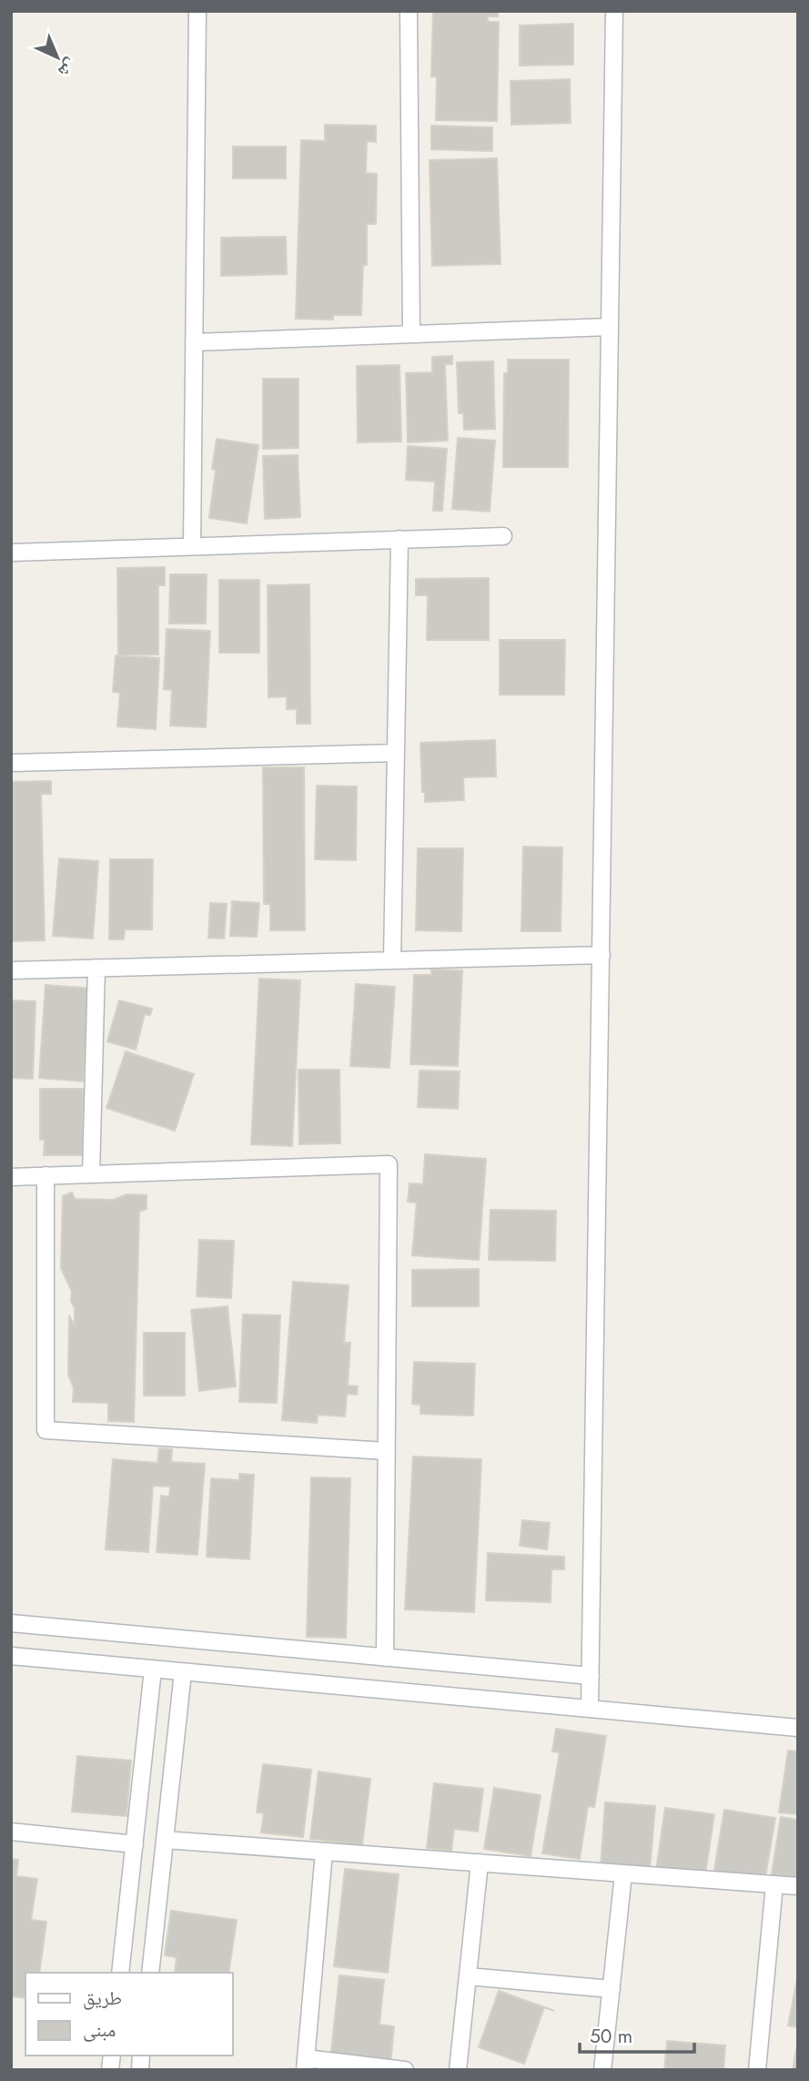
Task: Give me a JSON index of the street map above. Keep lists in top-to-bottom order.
{
  "legend": ["طريق", "مبنى"],
  "scale_bar": "50 m",
  "north": "bottom right"
}
